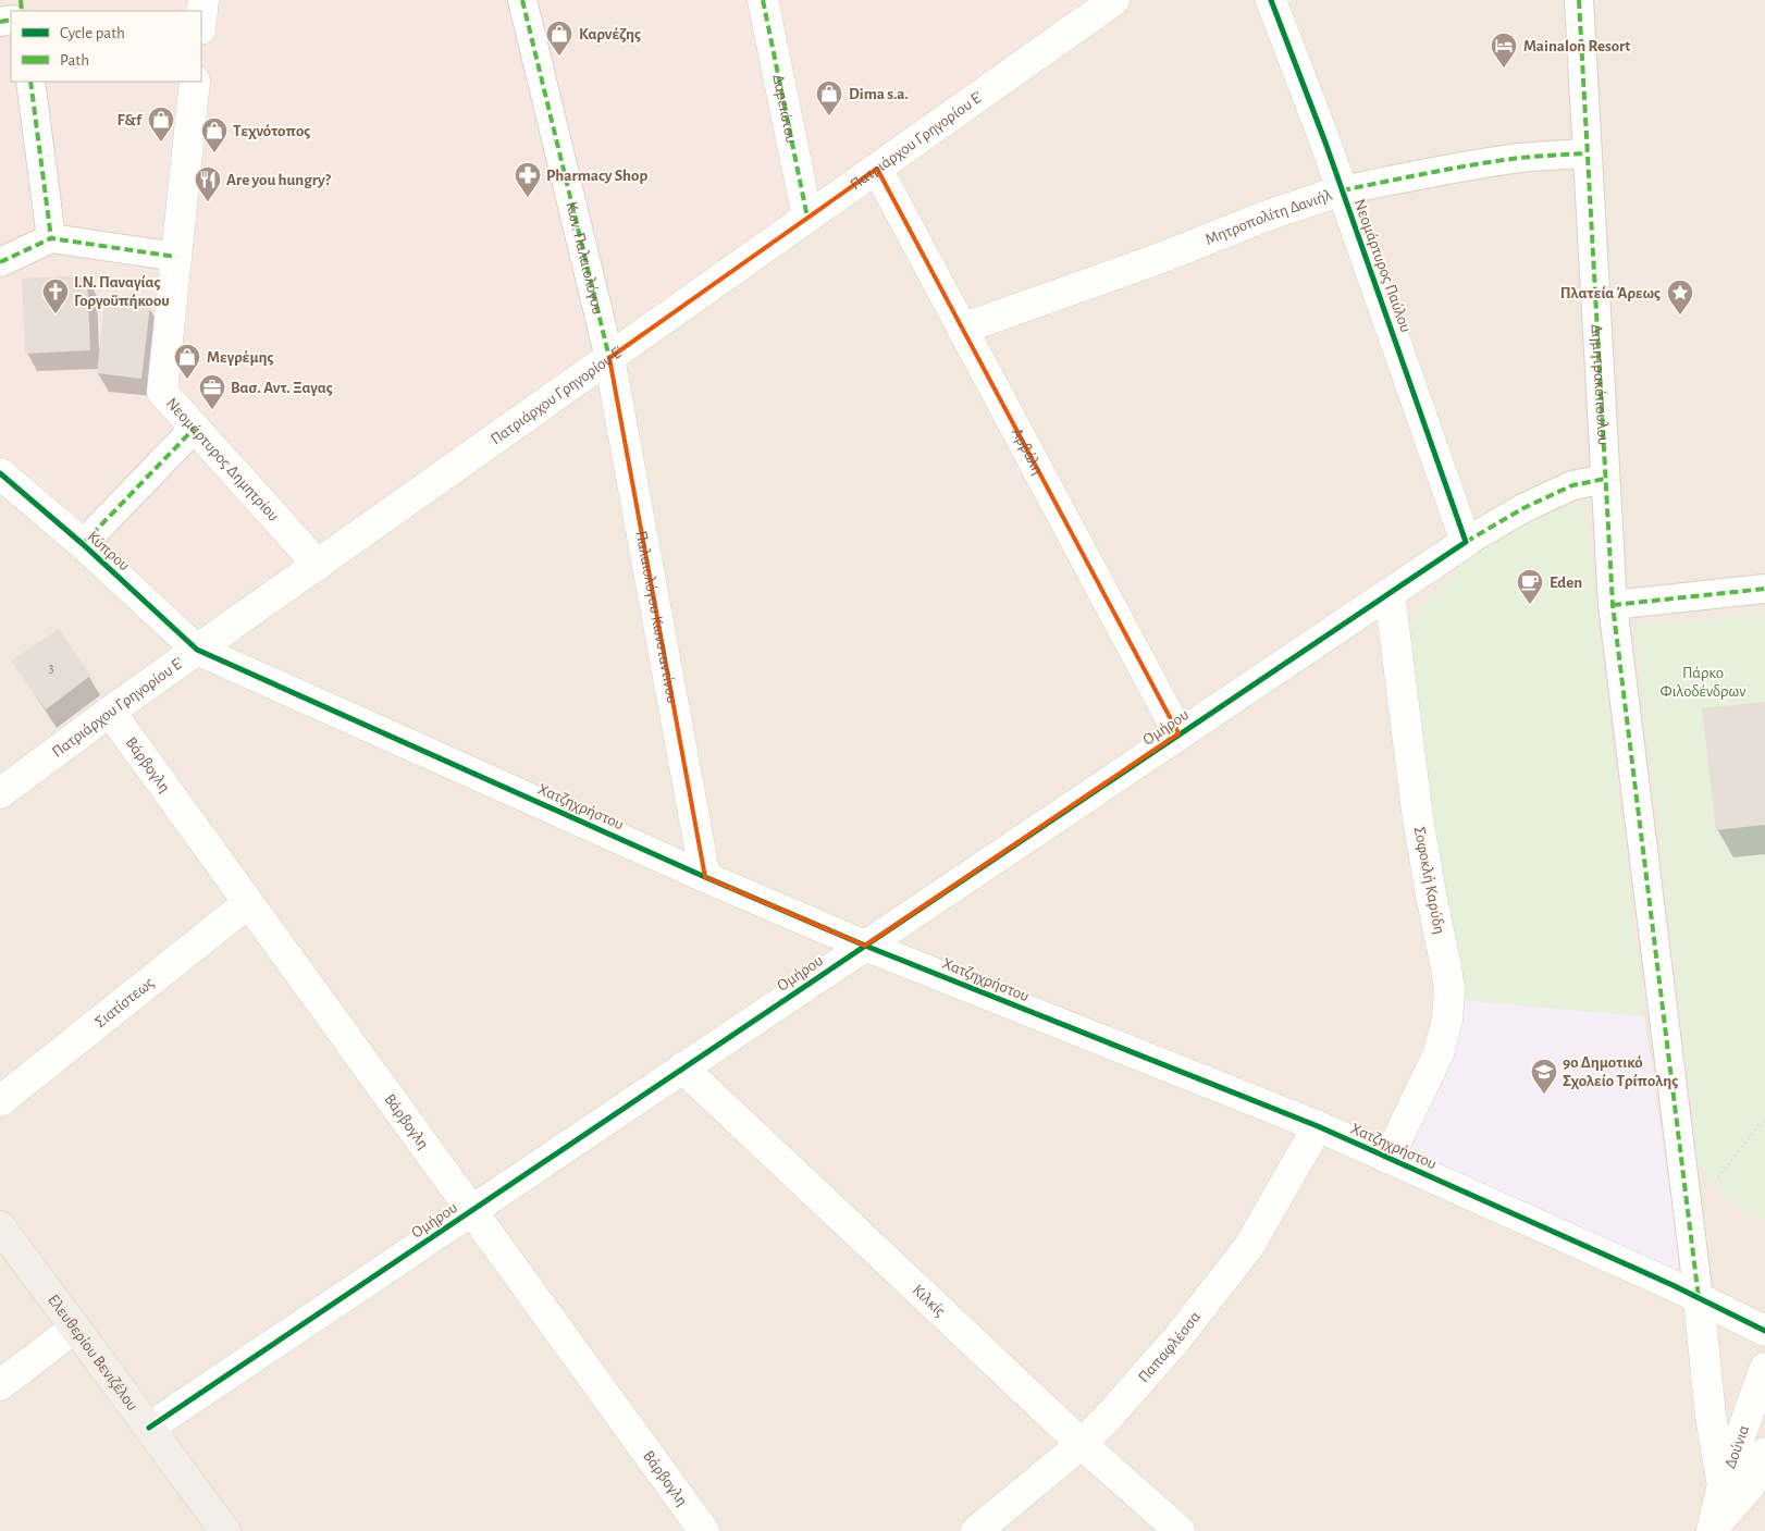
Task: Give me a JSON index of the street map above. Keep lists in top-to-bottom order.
{
  "streets": {
    "main road": ["Ελευθερίου Βενιζέλου"],
    "street": [
      "Δαρειώτου",
      "Πατριάρχου Γρηγορίου Ε'",
      "Μητροπολίτη Δανιήλ",
      "Κων. Παλαιολόγου",
      "Νεομάρτυρος Παύλου",
      "Δημητρακόπουλου",
      "Αρβάλη",
      "Νεομάρτυρος Δημητρίου",
      "Κύπρου",
      "Παλαιολόγου Κωνσταντίνου",
      "Ομήρου",
      "Βάρβογλη",
      "Χατζηχρήστου",
      "Σοφοκλή Καρύδη",
      "Σιατίστεως",
      "Κιλκίς",
      "Παπαφλέσσα",
      "Δούνια"
    ]
  },
  "crossings": [
    ["Δαρειώτου", "Πατριάρχου Γρηγορίου Ε'"],
    ["Πατριάρχου Γρηγορίου Ε'", "Κων. Παλαιολόγου"],
    ["Πατριάρχου Γρηγορίου Ε'", "Αρβάλη"],
    ["Πατριάρχου Γρηγορίου Ε'", "Νεομάρτυρος Δημητρίου"],
    ["Πατριάρχου Γρηγορίου Ε'", "Κύπρου"],
    ["Πατριάρχου Γρηγορίου Ε'", "Παλαιολόγου Κωνσταντίνου"],
    ["Πατριάρχου Γρηγορίου Ε'", "Βάρβογλη"],
    ["Πατριάρχου Γρηγορίου Ε'", "Χατζηχρήστου"],
    ["Μητροπολίτη Δανιήλ", "Νεομάρτυρος Παύλου"],
    ["Μητροπολίτη Δανιήλ", "Δημητρακόπουλου"],
    ["Μητροπολίτη Δανιήλ", "Αρβάλη"],
    ["Κων. Παλαιολόγου", "Παλαιολόγου Κωνσταντίνου"],
    ["Νεομάρτυρος Παύλου", "Ομήρου"],
    ["Δημητρακόπουλου", "Χατζηχρήστου"],
    ["Αρβάλη", "Ομήρου"],
    ["Κύπρου", "Χατζηχρήστου"],
    ["Παλαιολόγου Κωνσταντίνου", "Χατζηχρήστου"],
    ["Ομήρου", "Βάρβογλη"],
    ["Ομήρου", "Χατζηχρήστου"],
    ["Ομήρου", "Σοφοκλή Καρύδη"],
    ["Ομήρου", "Κιλκίς"],
    ["Ομήρου", "Ελευθερίου Βενιζέλου"],
    ["Βάρβογλη", "Σιατίστεως"],
    ["Χατζηχρήστου", "Σοφοκλή Καρύδη"],
    ["Χατζηχρήστου", "Παπαφλέσσα"],
    ["Κιλκίς", "Παπαφλέσσα"]
  ],
  "parks": ["Πάρκο Φιλοδένδρων"],
  "places": {
    "shop": [
      "Καρνέζης",
      "Dima s.a.",
      "F&f",
      "Τεχνότοπος",
      "Μεγρἐμης"
    ],
    "hotel": ["Mainalon Resort"],
    "pharmacy": ["Pharmacy Shop"],
    "restaurant": ["Are you hungry?"],
    "church": ["Ι.Ν. Παναγίας Γοργοϋπήκοου"],
    "place": ["Πλατεία Άρεως"],
    "office": ["Βασ. Αντ. Ξαγας"],
    "cafe": ["Eden"],
    "school or university": ["9ο Δημοτικό Σχολείο Τρίπολης"]
  },
  "house_numbers": ["3"],
  "legend": ["Cycle path", "Path"]
}
